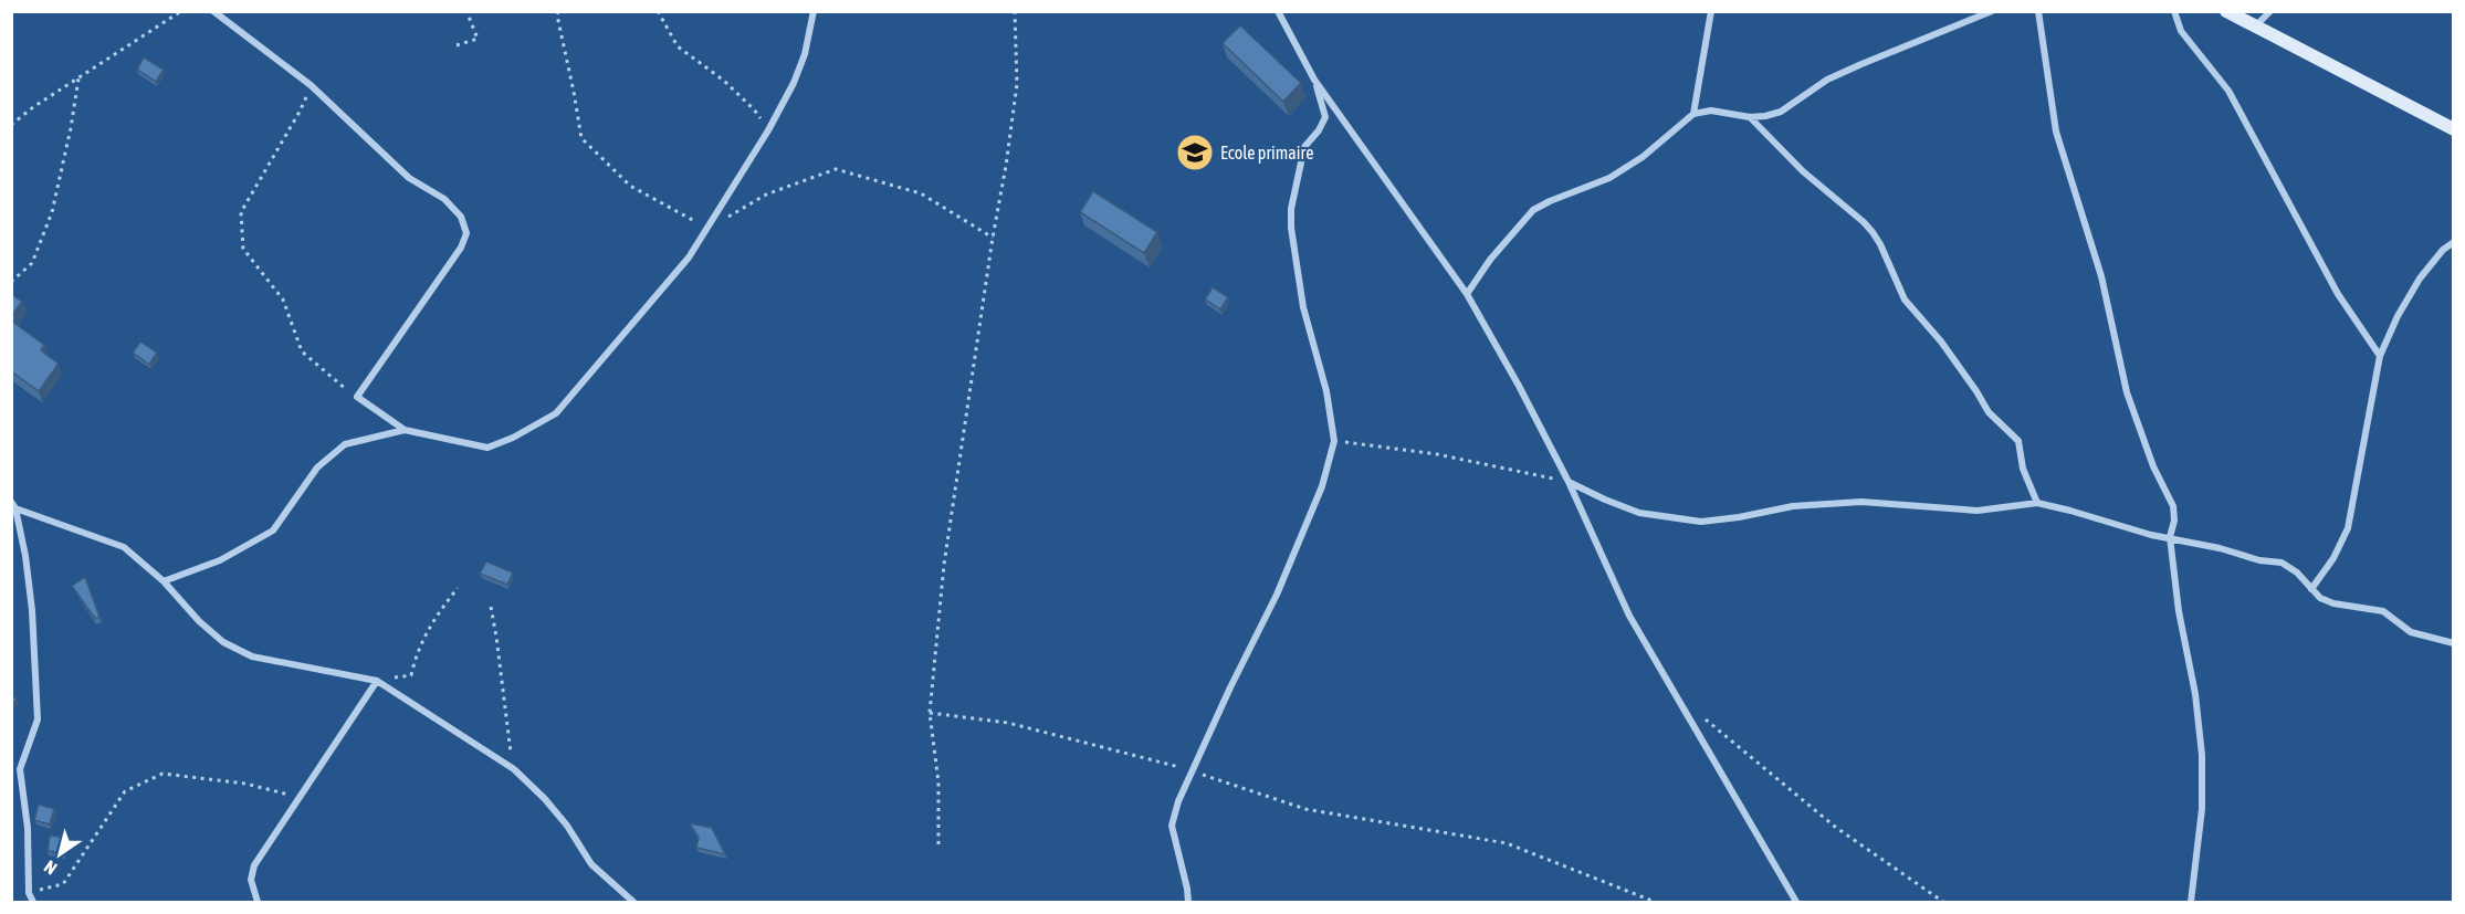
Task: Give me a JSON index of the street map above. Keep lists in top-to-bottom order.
{
  "places": {
    "school or university": ["Ecole primaire"]
  },
  "north": "bottom left"
}
